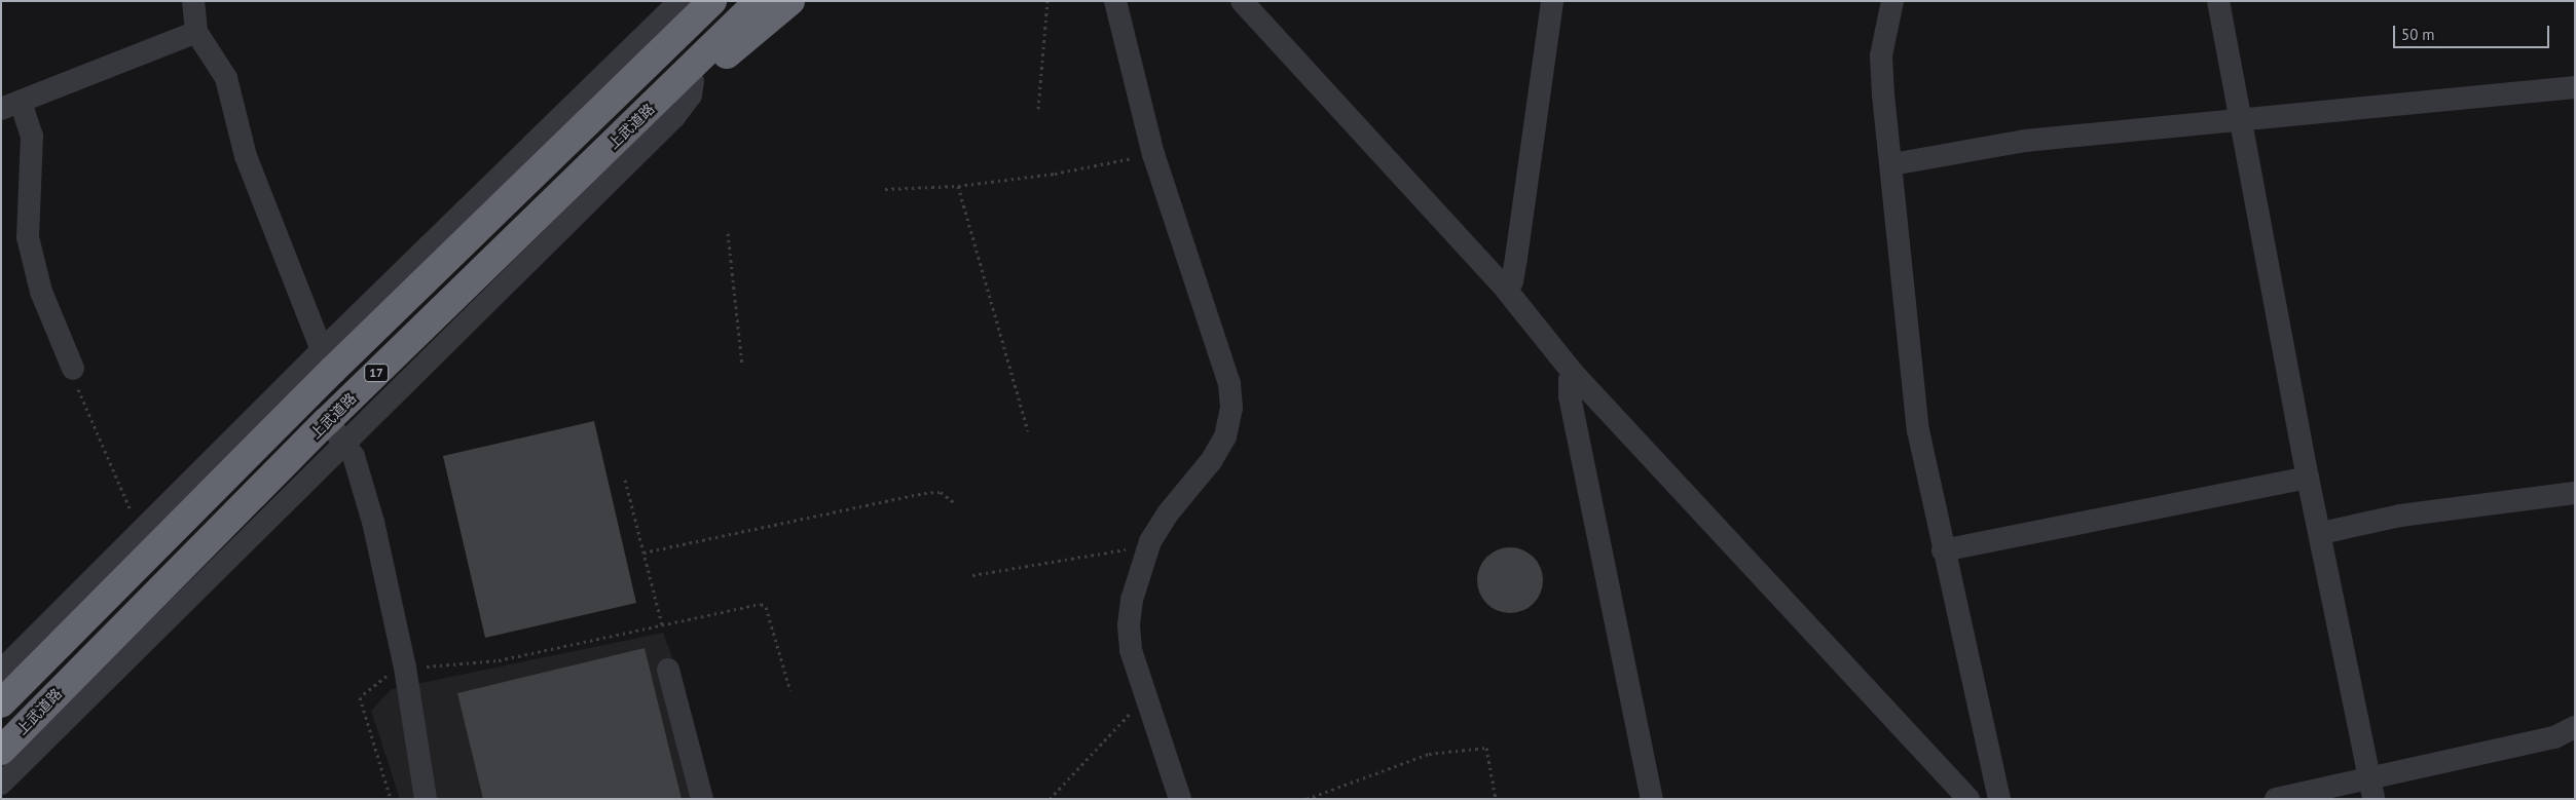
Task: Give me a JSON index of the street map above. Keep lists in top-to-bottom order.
{
  "streets": {
    "highway": ["上武道路", "17"]
  },
  "scale_bar": "50 m"
}
